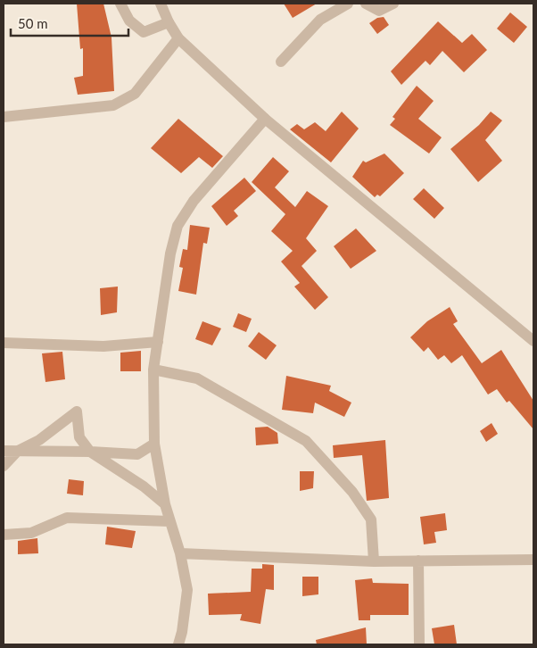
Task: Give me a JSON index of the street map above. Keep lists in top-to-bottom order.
{
  "scale_bar": "50 m"
}
